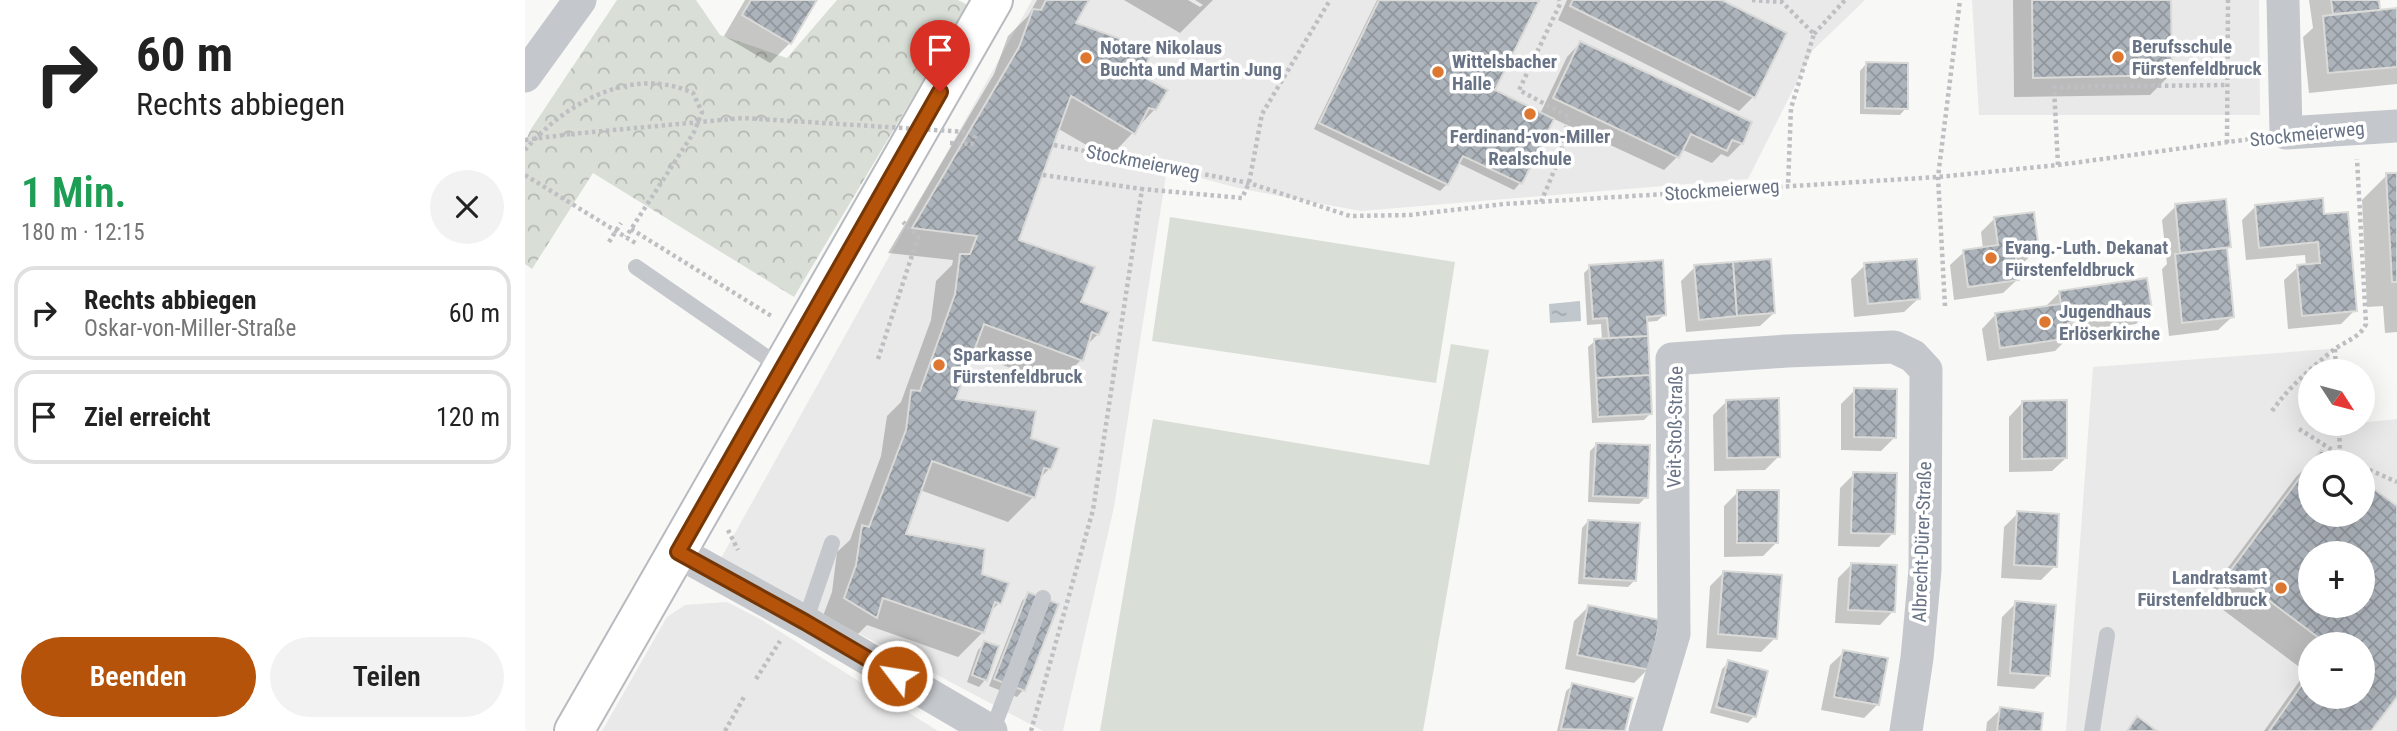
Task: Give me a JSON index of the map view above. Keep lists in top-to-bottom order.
{
  "streets": {
    "street": ["Stockmeierweg", "Veit-Stoß-Straße", "Albrecht-Dürer-Straße"]
  },
  "crossings": [
    ["Veit-Stoß-Straße", "Albrecht-Dürer-Straße"]
  ],
  "places": [
    "Berufsschule Fürstenfeldbruck",
    "Notare Nikolaus Buchta und Martin Jung",
    "Wittelsbacher Halle",
    "Ferdinand-von-Miller Realschule",
    "Evang.-Luth. Dekanat Fürstenfeldbruck",
    "Jugendhaus Erlöserkirche",
    "Sparkasse Fürstenfeldbruck",
    "Landratsamt Fürstenfeldbruck"
  ],
  "north": "bottom right",
  "page": {
    "turn": ["60 m", "Rechts abbiegen"],
    "heading": ["1 Min.", "180 m · 12:15"],
    "list": [
      {
        "name": "Rechts abbiegen",
        "note": "Oskar-von-Miller-Straße",
        "value": "60 m"
      },
      {
        "name": "Ziel erreicht",
        "value": "120 m"
      }
    ],
    "map_buttons": ["+", "−"],
    "buttons": ["Beenden", "Teilen"]
  }
}
